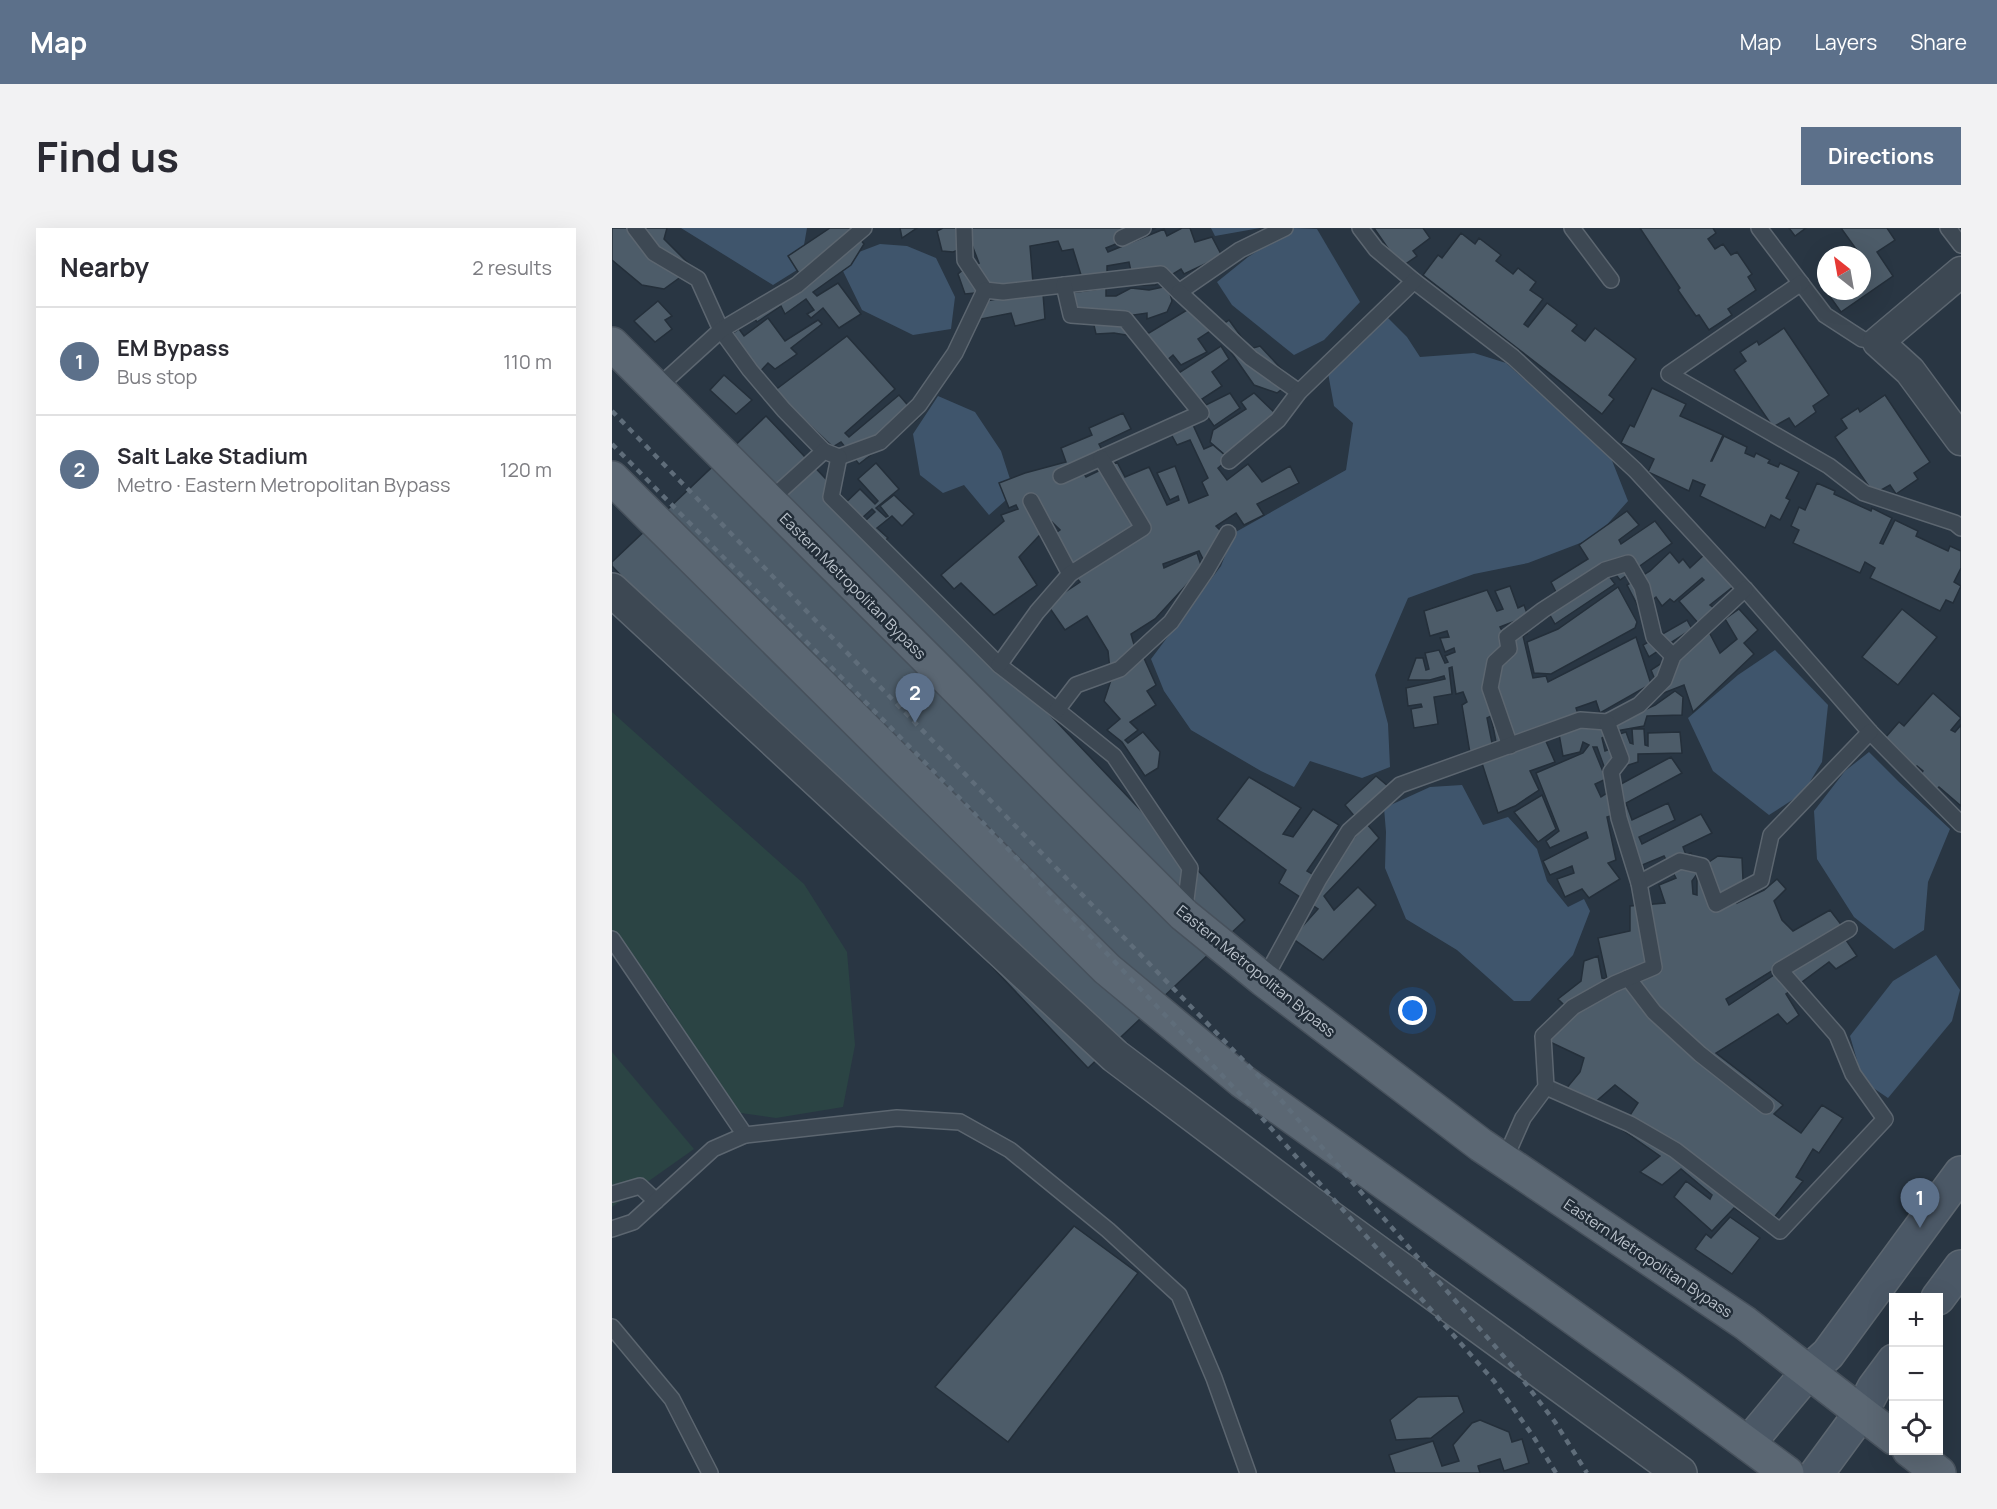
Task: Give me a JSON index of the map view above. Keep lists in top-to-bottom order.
{
  "streets": {
    "main road": ["Eastern Metropolitan Bypass"]
  },
  "north": "top left",
  "page": {
    "header": "Map",
    "nav": ["Map", "Layers", "Share"],
    "title": "Find us",
    "buttons": "Directions",
    "heading": ["Nearby", "2 results"],
    "list": [
      {
        "mark": "1",
        "name": "EM Bypass",
        "note": "Bus stop",
        "value": "110 m"
      },
      {
        "mark": "2",
        "name": "Salt Lake Stadium",
        "note": "Metro · Eastern Metropolitan Bypass",
        "value": "120 m"
      }
    ],
    "pins": ["2", "1"],
    "map_buttons": ["+", "−"]
  }
}
